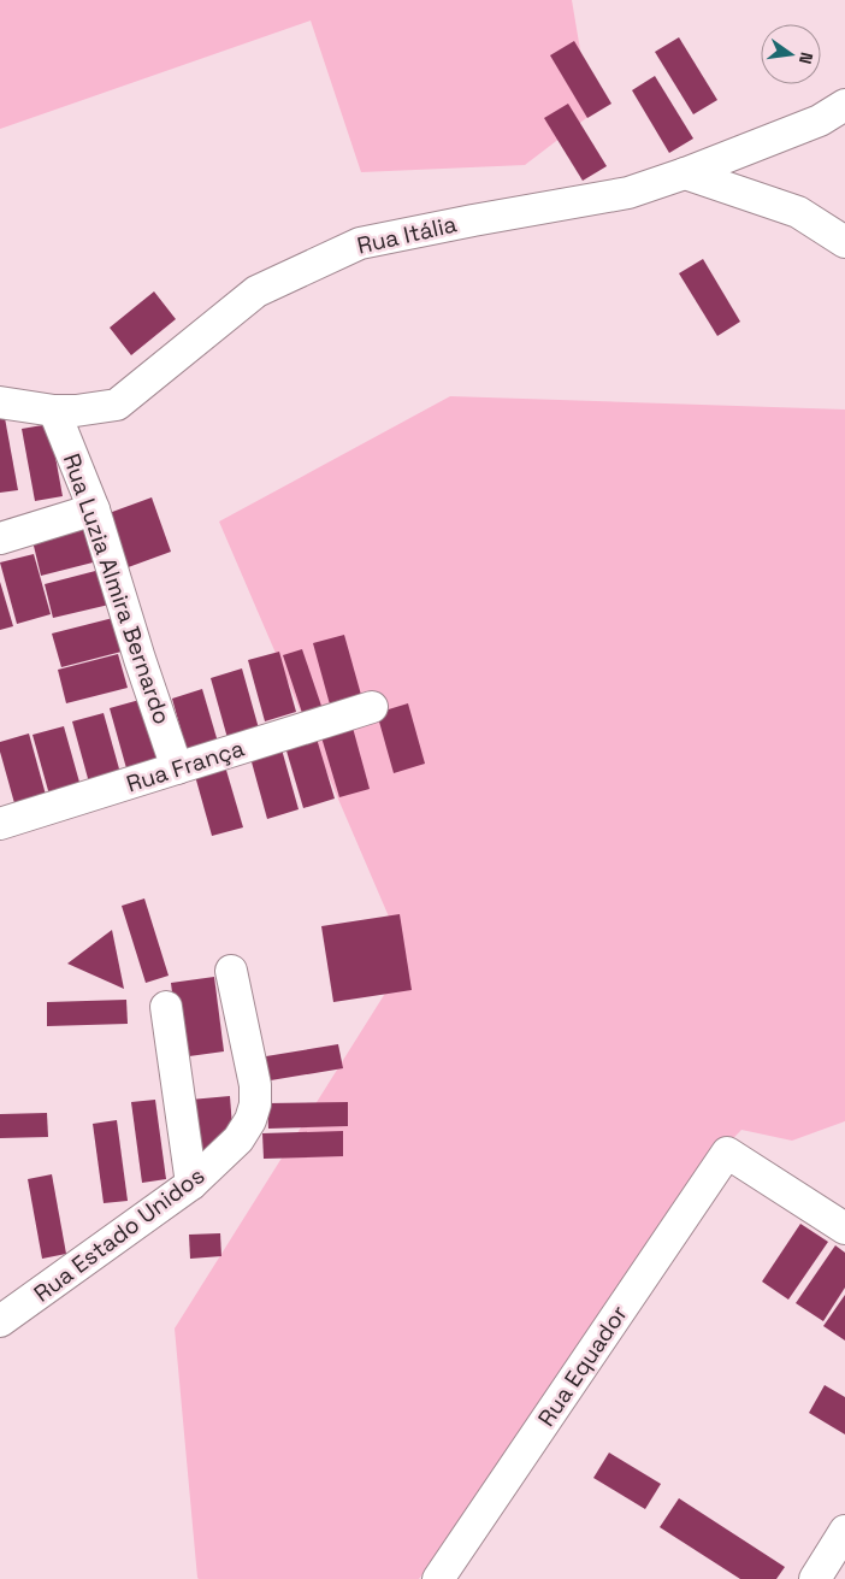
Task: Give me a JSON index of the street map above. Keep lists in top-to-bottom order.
{
  "streets": {
    "street": [
      "Rua Itália",
      "Rua Luzia Almira Bernardo",
      "Rua França",
      "Rua Estado Unidos",
      "Rua Equador"
    ]
  },
  "crossings": [
    ["Rua Itália", "Rua Luzia Almira Bernardo"],
    ["Rua Luzia Almira Bernardo", "Rua França"]
  ],
  "north": "right"
}
